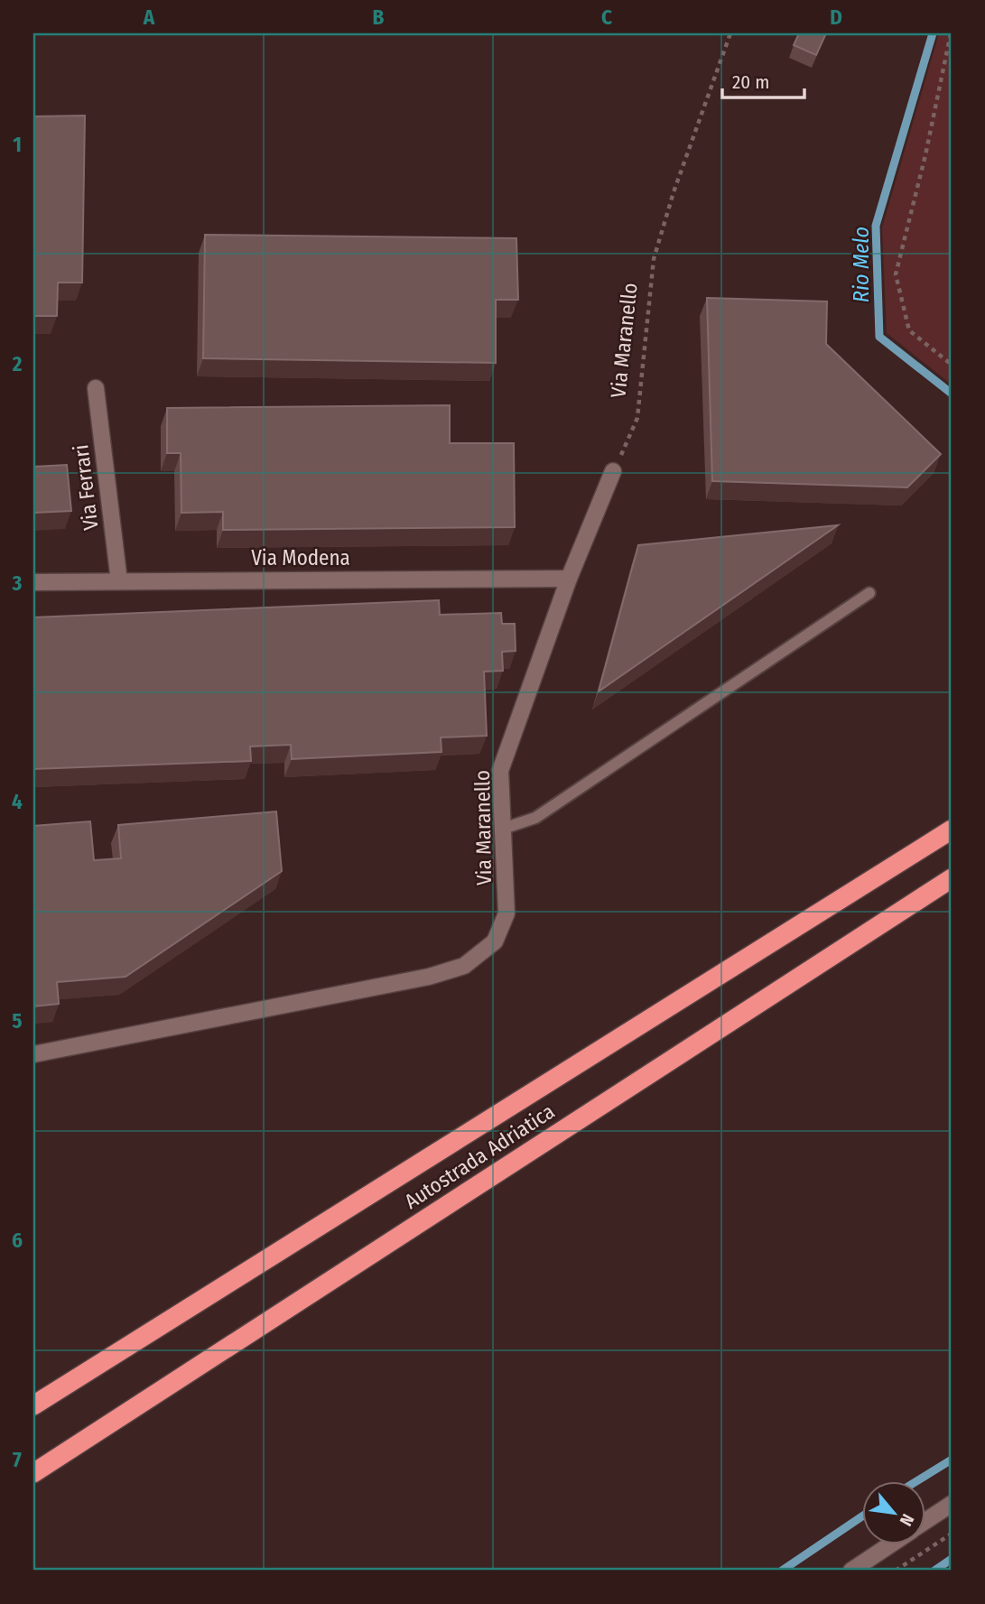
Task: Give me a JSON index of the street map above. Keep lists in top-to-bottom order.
{
  "streets": {
    "highway": ["Autostrada Adriatica"],
    "street": ["Via Maranello", "Via Ferrari", "Via Modena"]
  },
  "crossings": [
    ["Via Maranello", "Via Modena"],
    ["Via Ferrari", "Via Modena"]
  ],
  "water": ["Rio Melo"],
  "scale_bar": "20 m",
  "north": "bottom right",
  "grid": {
    "columns": [
      "A",
      "B",
      "C",
      "D"
    ],
    "rows": [
      "1",
      "2",
      "3",
      "4",
      "5",
      "6",
      "7"
    ]
  }
}
